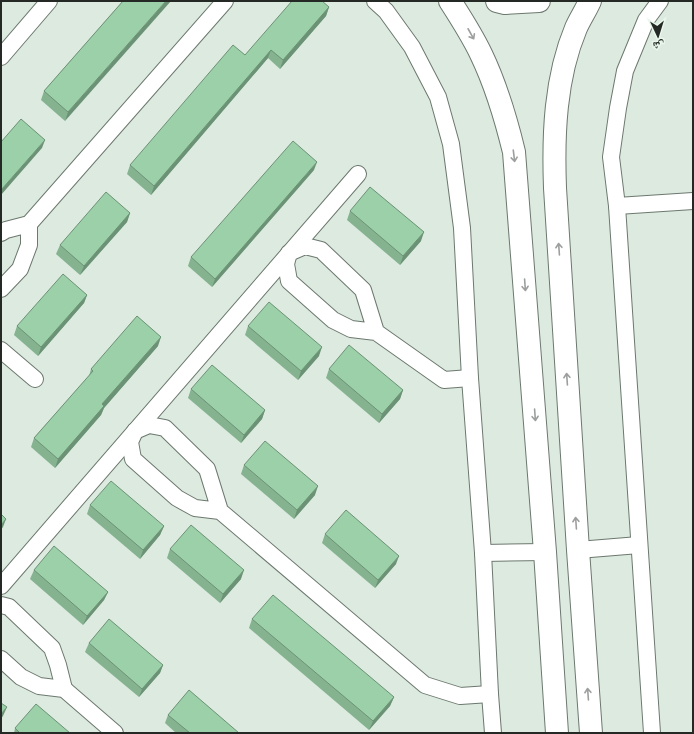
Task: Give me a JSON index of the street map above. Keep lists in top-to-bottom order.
{
  "north": "bottom"
}
